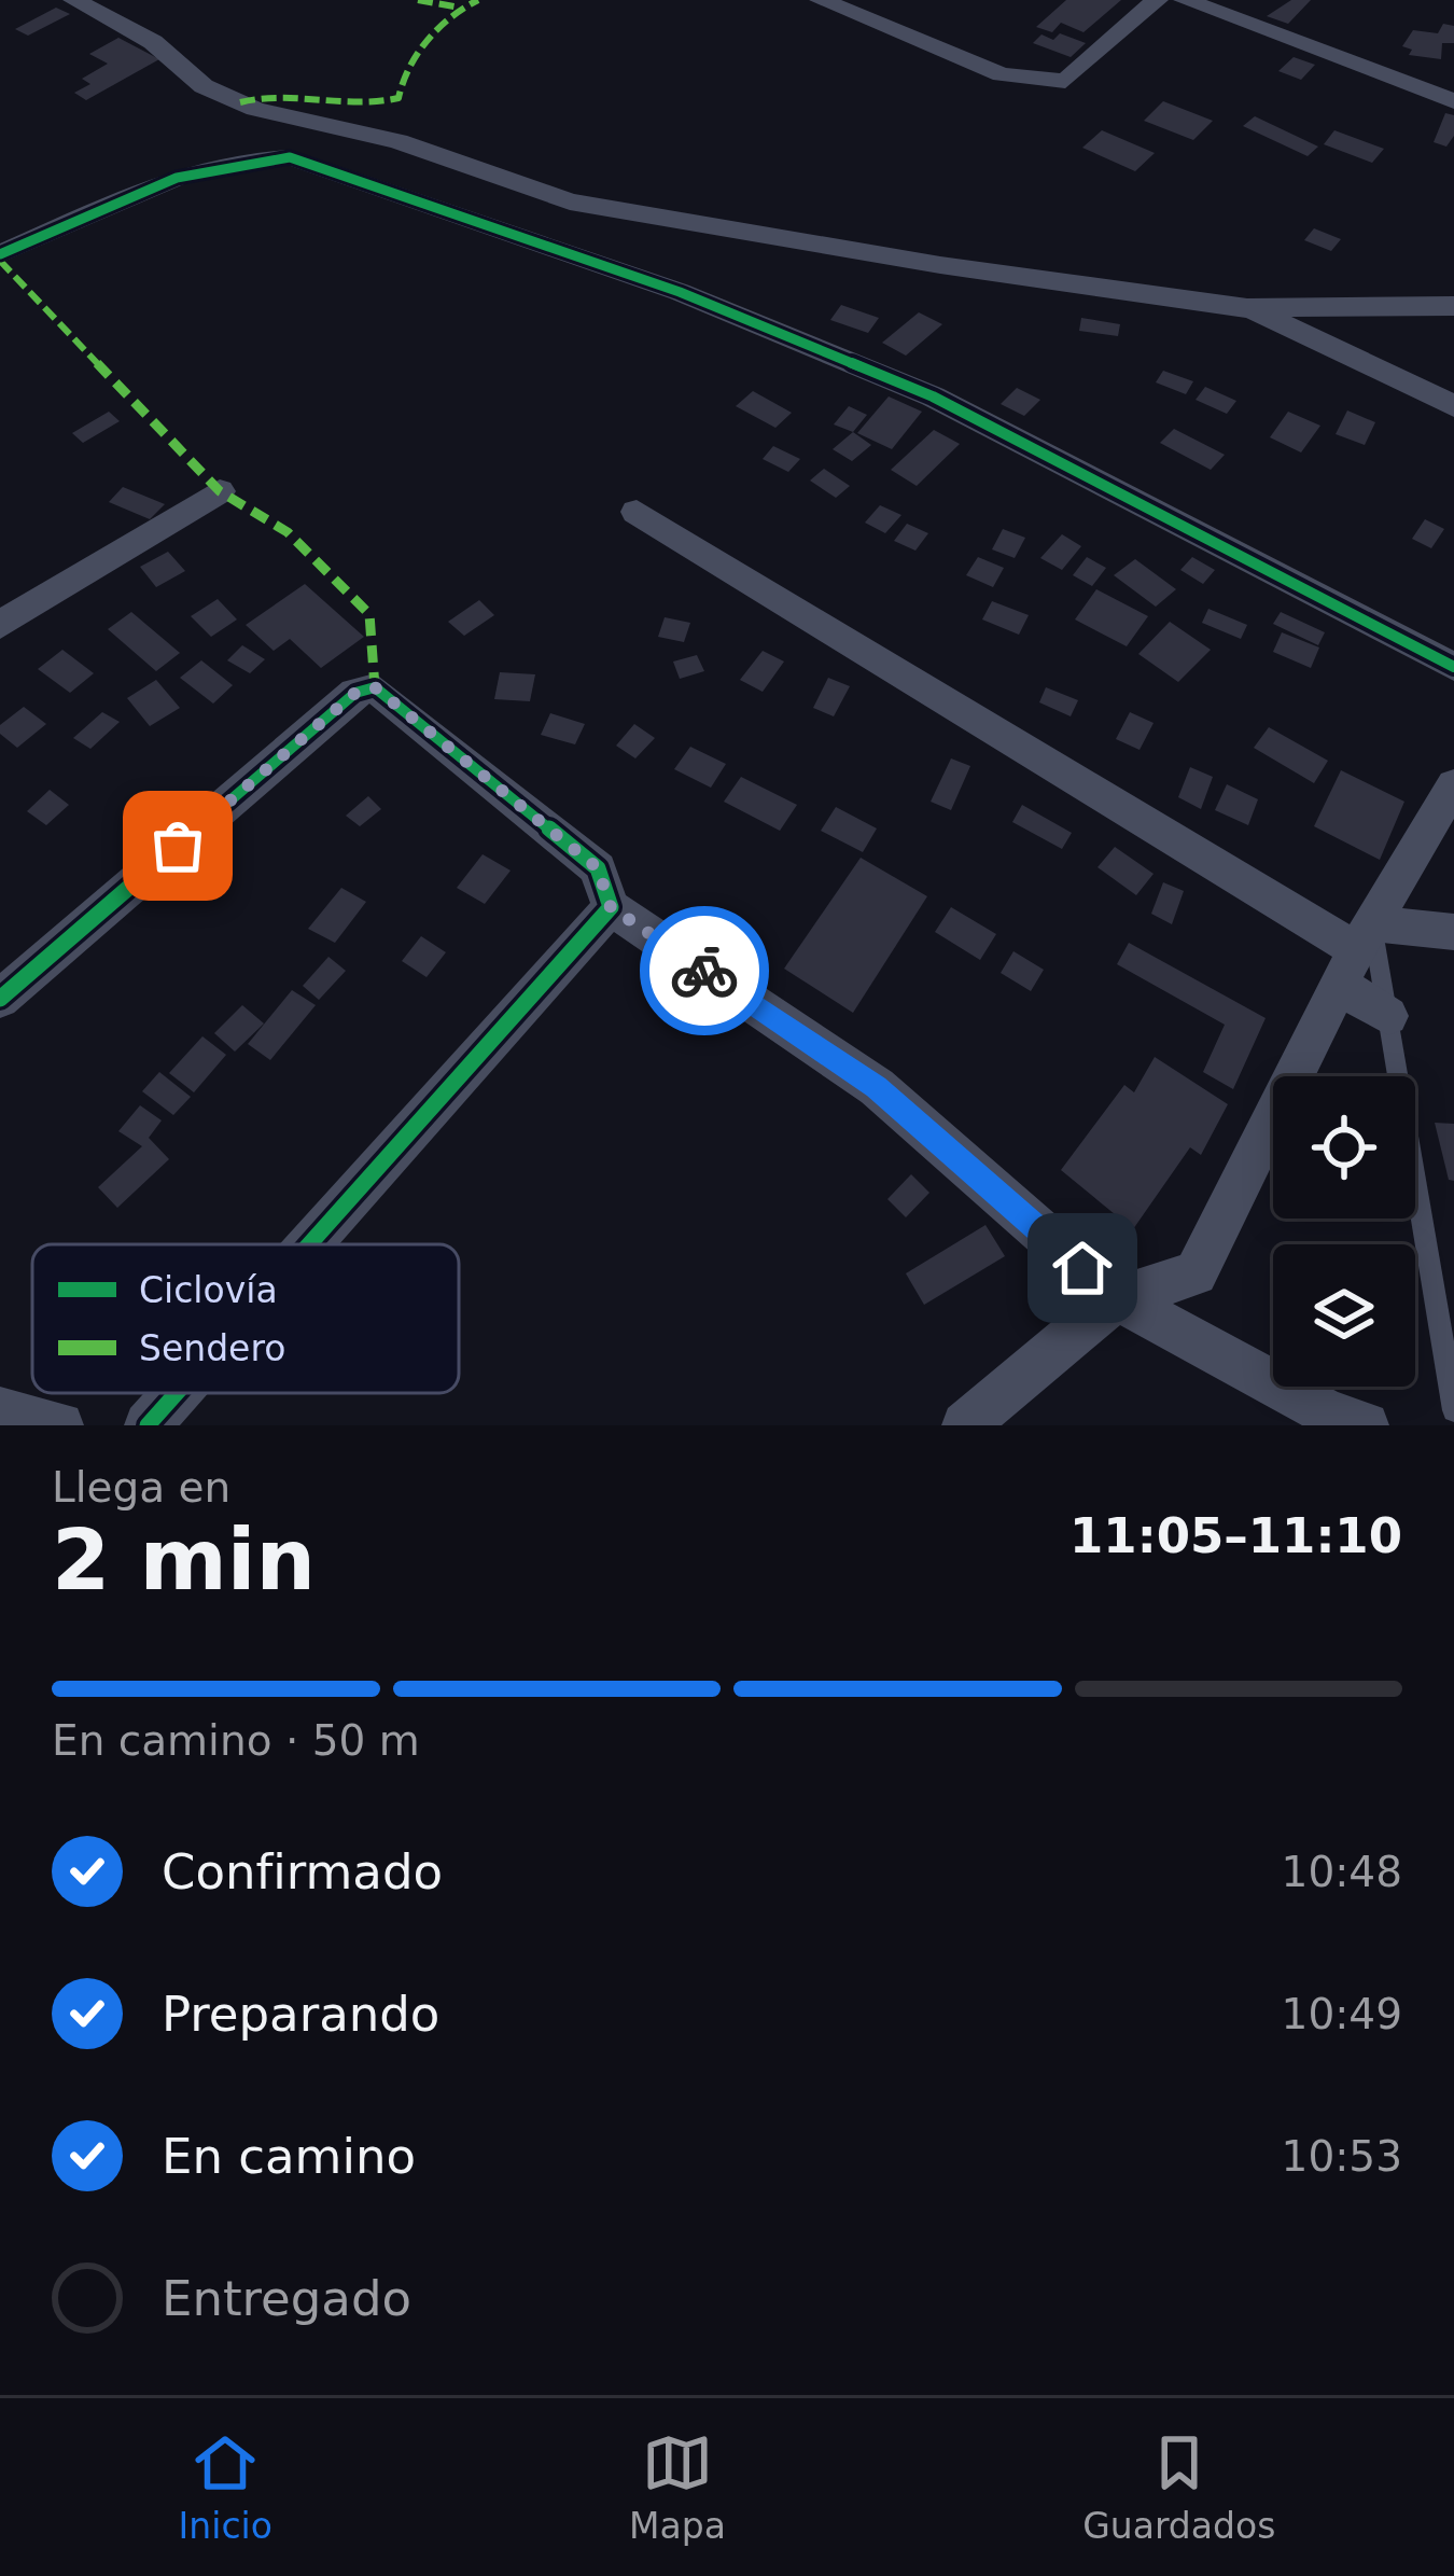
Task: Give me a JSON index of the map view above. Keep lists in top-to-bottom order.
{
  "legend": ["Ciclovía", "Sendero"],
  "page": {
    "heading": ["2 min", "Llega en", "11:05–11:10"],
    "bar": "En camino · 50 m",
    "list": [
      ["Confirmado", "10:48"],
      ["Preparando", "10:49"],
      ["En camino", "10:53"],
      "Entregado"
    ],
    "tabs": ["Inicio", "Mapa", "Guardados"]
  }
}
